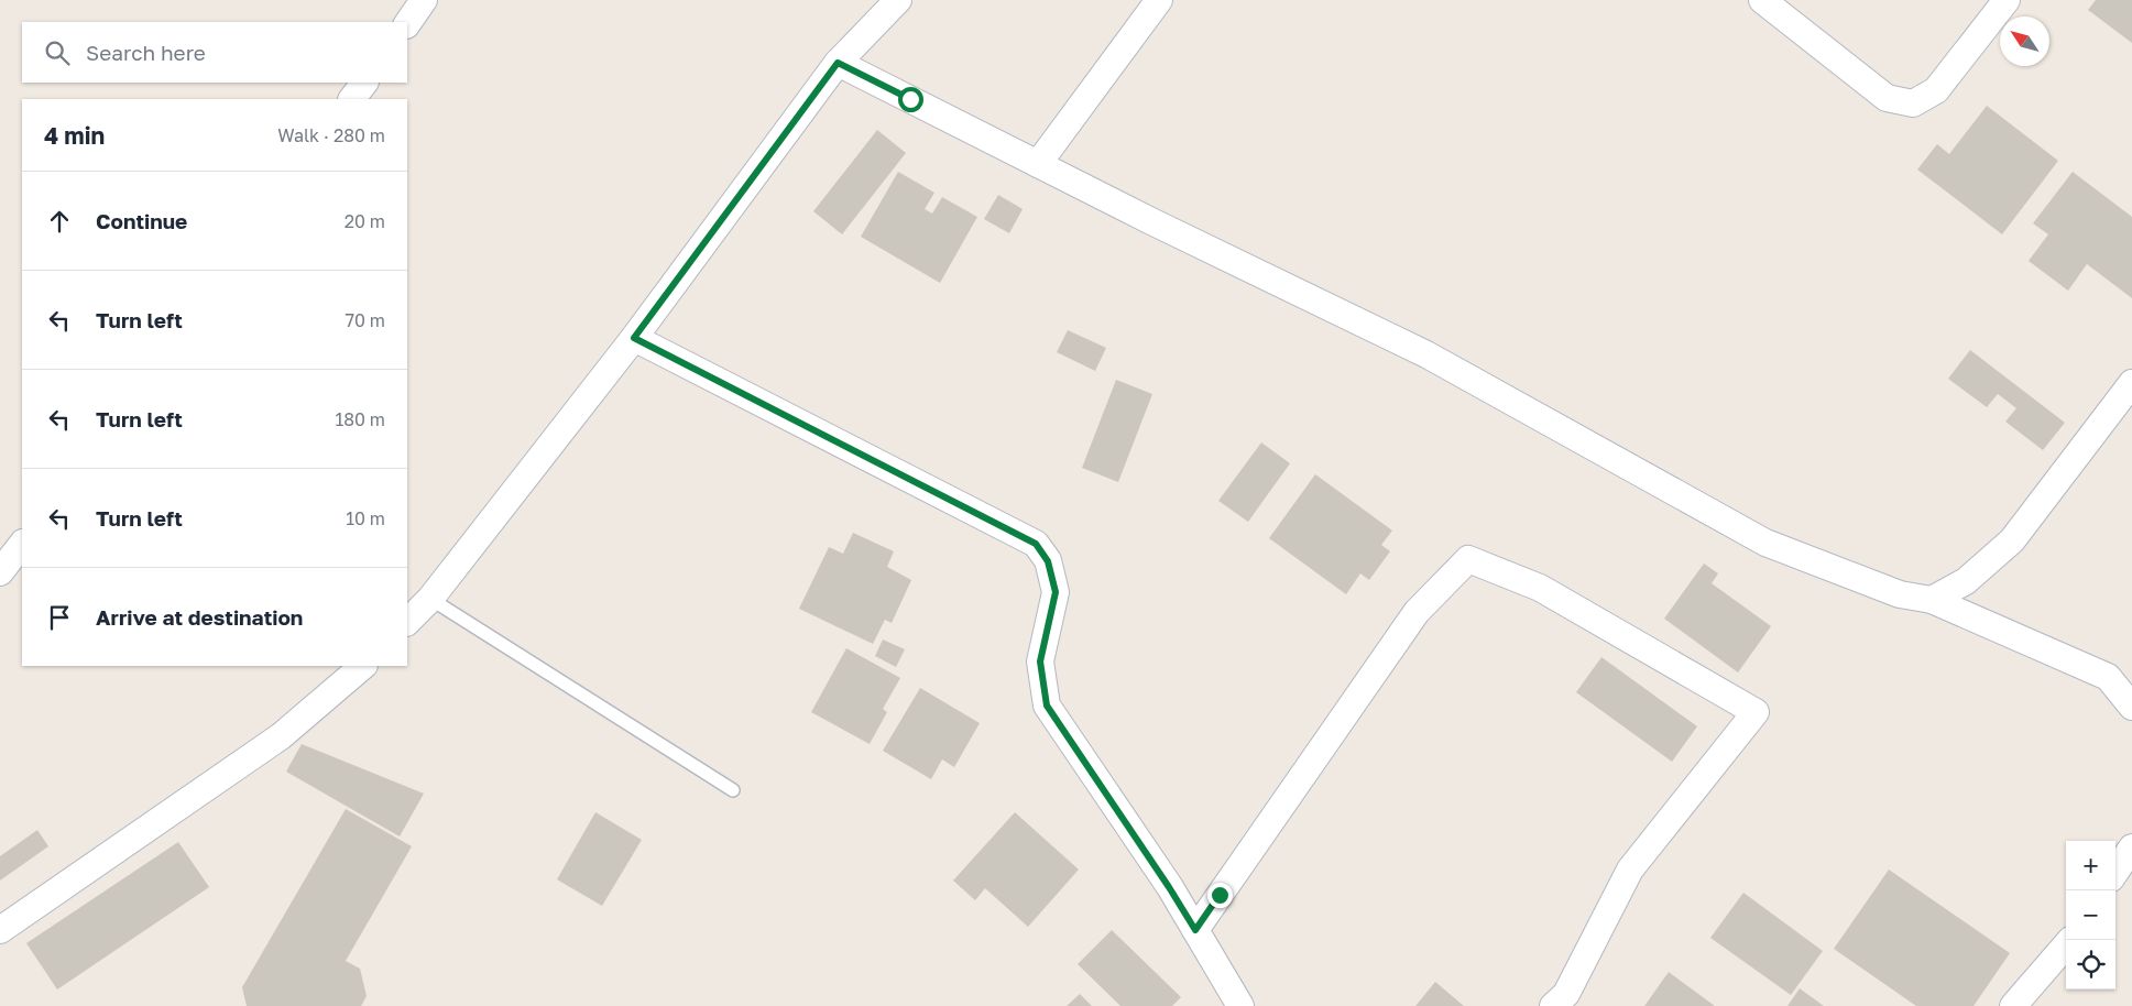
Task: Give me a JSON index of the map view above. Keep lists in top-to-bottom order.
{
  "north": "top left",
  "page": {
    "search": "Search here",
    "heading": ["4 min", "Walk · 280 m"],
    "list": [
      ["Continue", "20 m"],
      ["Turn left", "70 m"],
      ["Turn left", "180 m"],
      ["Turn left", "10 m"],
      "Arrive at destination"
    ],
    "map_buttons": ["+", "−"]
  }
}
